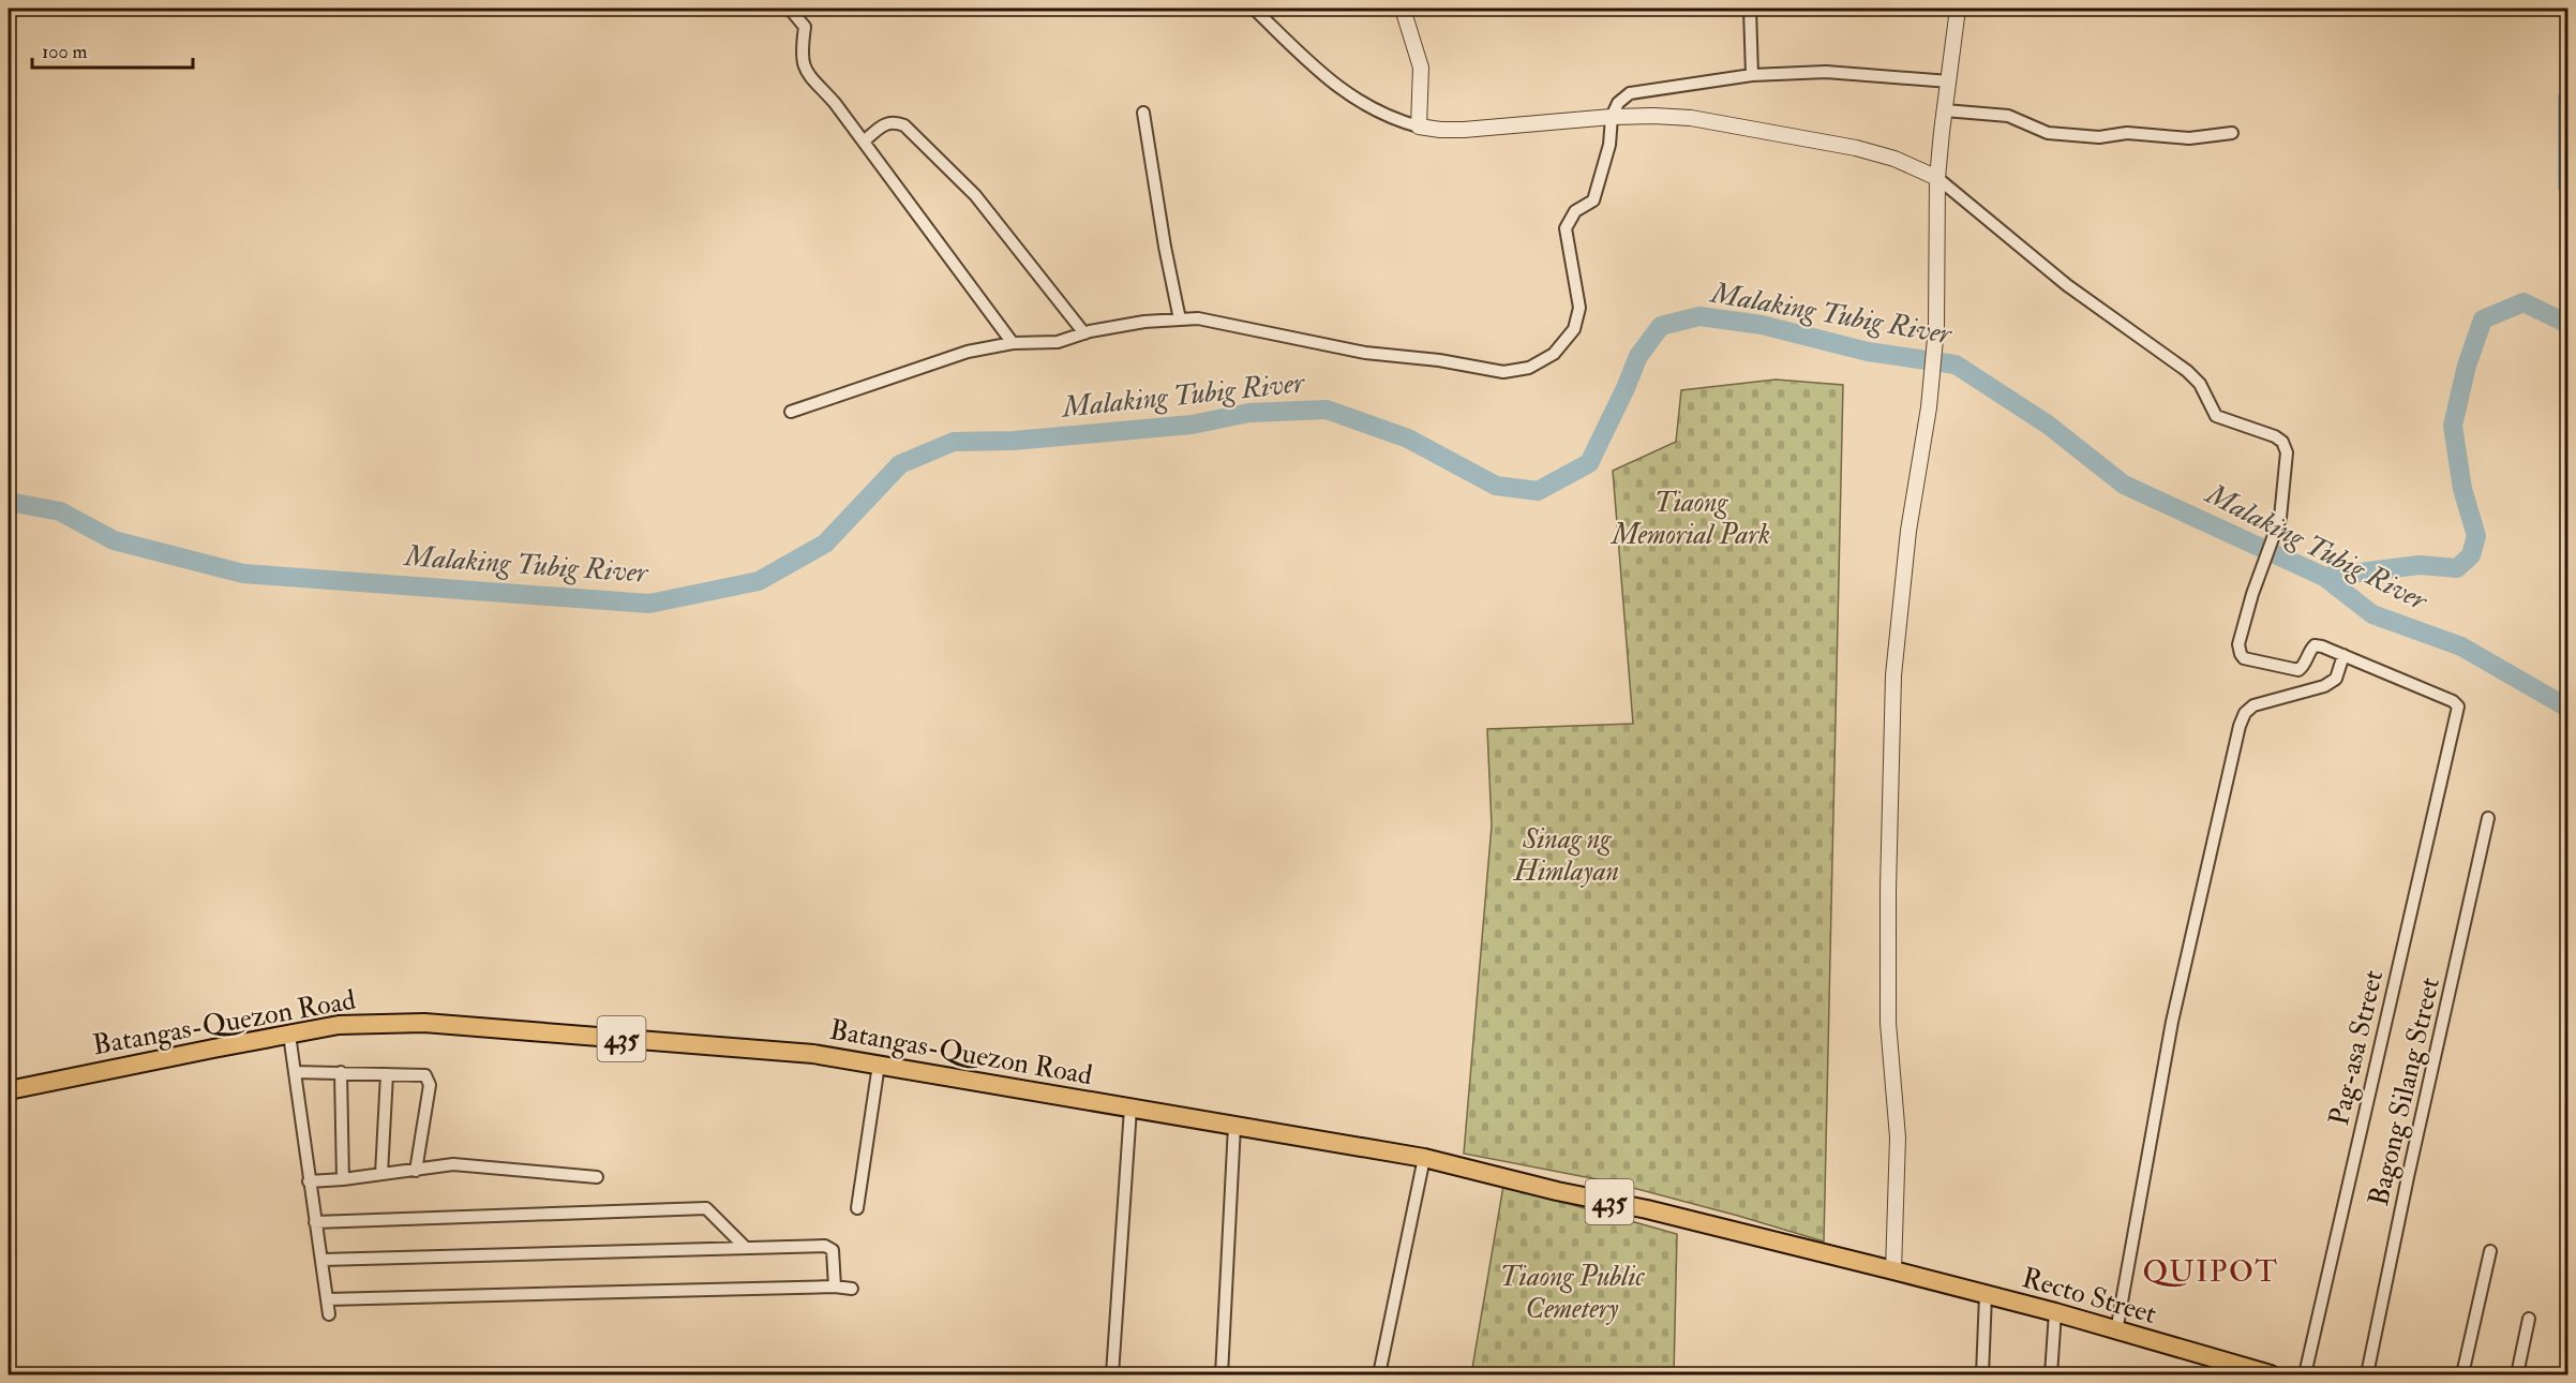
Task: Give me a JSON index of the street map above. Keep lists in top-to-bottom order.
{
  "streets": {
    "main road": ["Batangas-Quezon Road", "435", "Recto Street"],
    "street": ["Pag-asa Street", "Bagong Silang Street"]
  },
  "crossings": [
    ["Batangas-Quezon Road", "Recto Street"]
  ],
  "districts": ["QUIPOT"],
  "water": ["Malaking Tubig River"],
  "parks": ["Tiaong Memorial Park", "Sinag ng Himlayan", "Tiaong Public Cemetery"],
  "scale_bar": "100 m"
}
